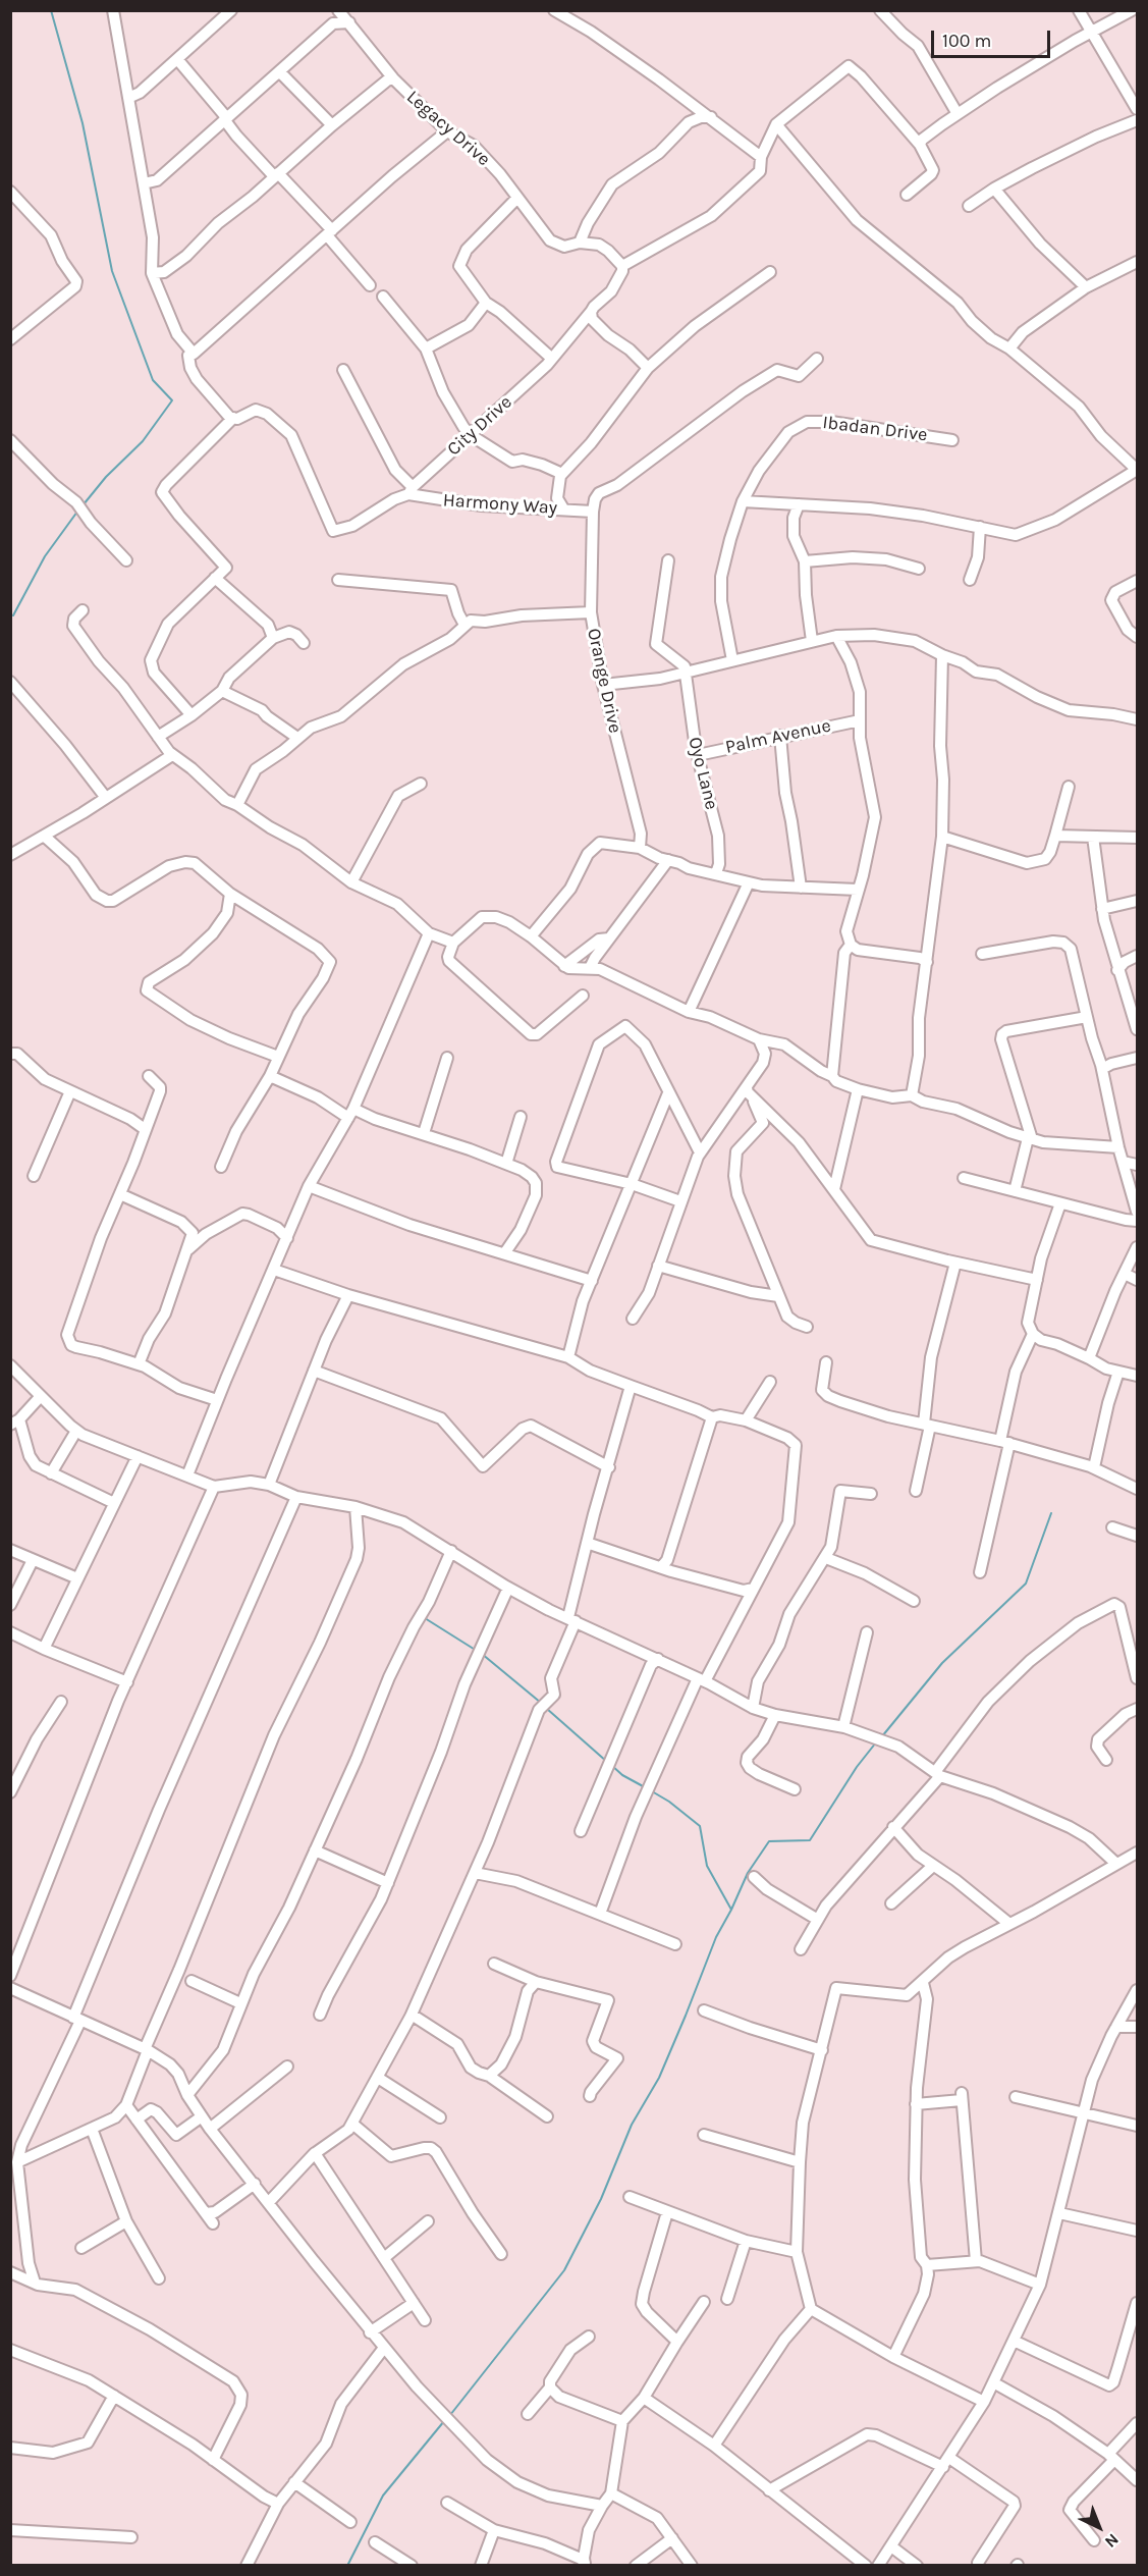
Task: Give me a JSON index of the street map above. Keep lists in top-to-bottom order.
{
  "streets": {
    "street": [
      "Legacy Drive",
      "City Drive",
      "Ibadan Drive",
      "Harmony Way",
      "Orange Drive",
      "Palm Avenue",
      "Oyo Lane"
    ]
  },
  "crossings": [
    ["Legacy Drive", "City Drive"],
    ["City Drive", "Harmony Way"],
    ["Harmony Way", "Orange Drive"],
    ["Palm Avenue", "Oyo Lane"]
  ],
  "scale_bar": "100 m",
  "north": "bottom right"
}
